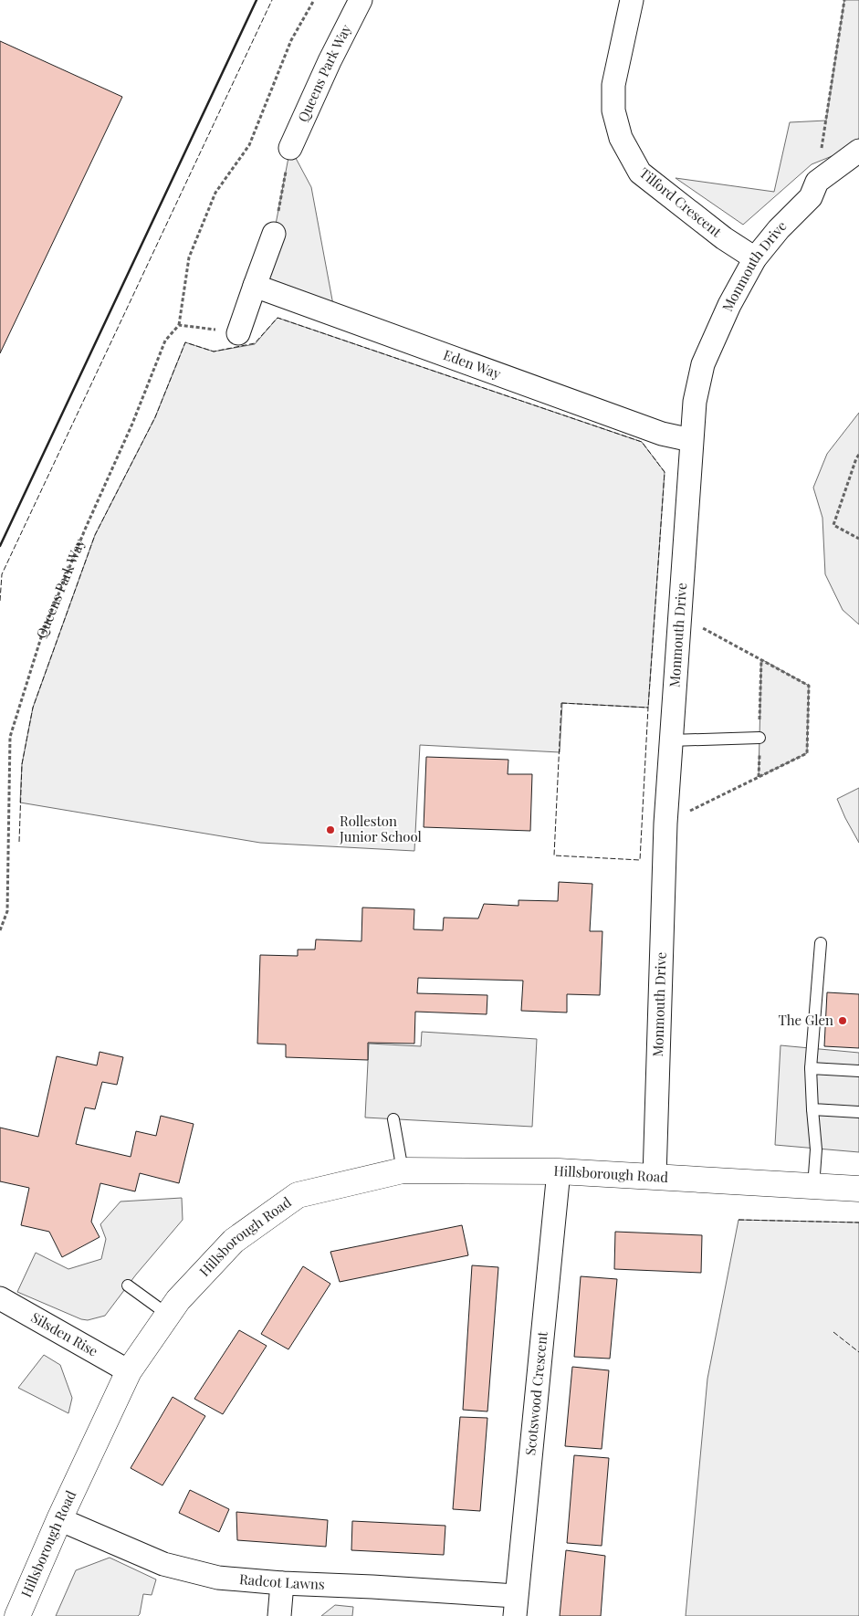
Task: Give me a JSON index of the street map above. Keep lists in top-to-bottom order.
{
  "streets": {
    "street": [
      "Queens Park Way",
      "Tilford Crescent",
      "Monmouth Drive",
      "Eden Way",
      "Hillsborough Road",
      "Silsden Rise",
      "Scotswood Crescent",
      "Radcot Lawns"
    ]
  },
  "crossings": [
    ["Tilford Crescent", "Monmouth Drive"],
    ["Monmouth Drive", "Eden Way"],
    ["Monmouth Drive", "Hillsborough Road"],
    ["Hillsborough Road", "Silsden Rise"],
    ["Hillsborough Road", "Scotswood Crescent"],
    ["Hillsborough Road", "Radcot Lawns"],
    ["Scotswood Crescent", "Radcot Lawns"]
  ],
  "places": ["Rolleston Junior School", "The Glen"]
}
